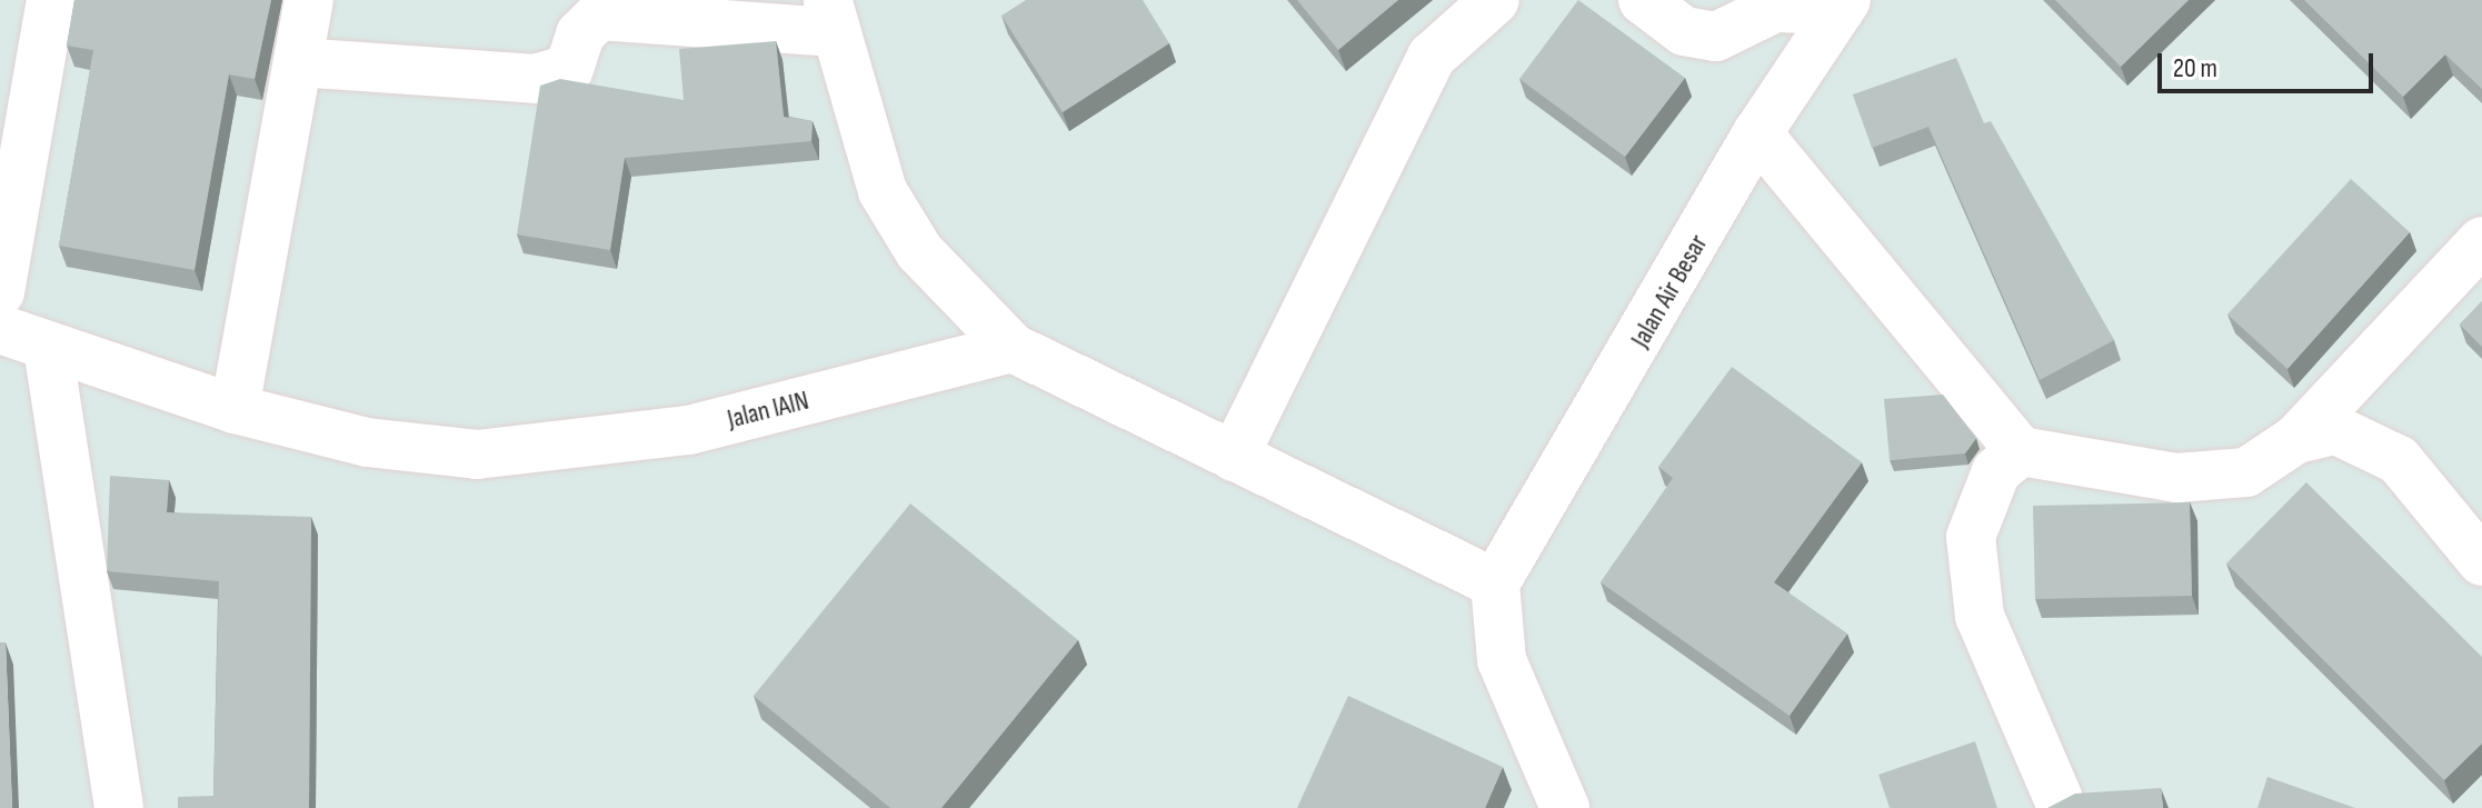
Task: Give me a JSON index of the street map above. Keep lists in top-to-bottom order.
{
  "streets": {
    "street": ["Jalan Air Besar", "Jalan IAIN"]
  },
  "scale_bar": "20 m"
}
